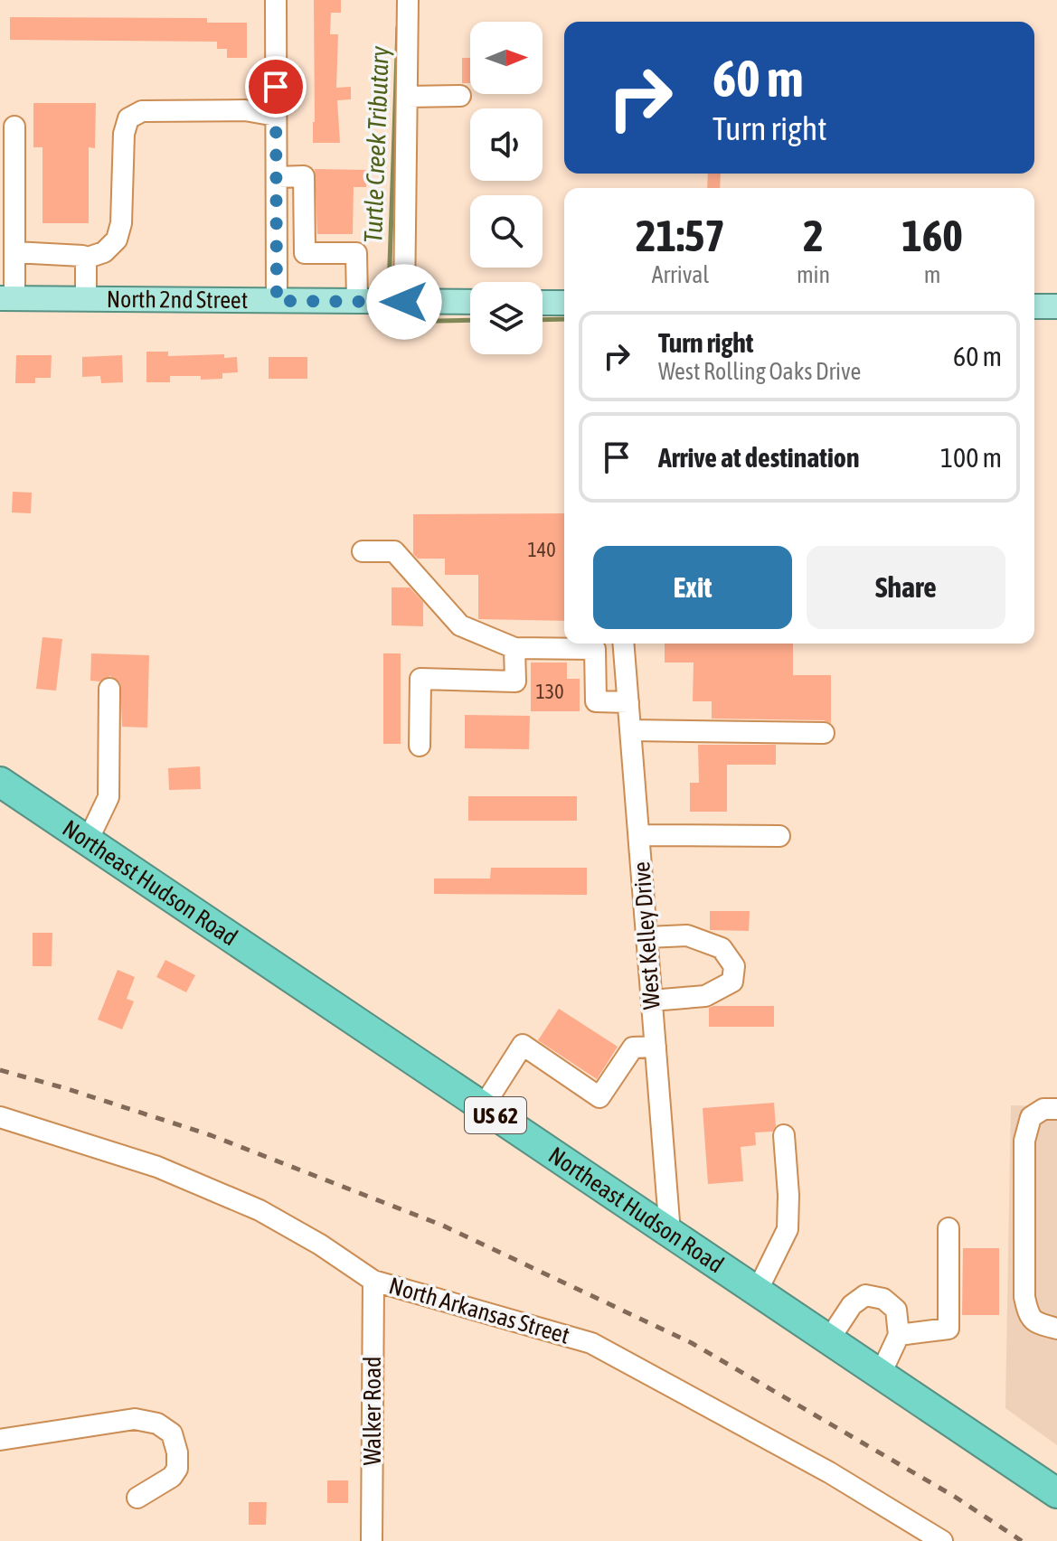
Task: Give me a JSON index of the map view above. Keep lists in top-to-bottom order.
{
  "streets": {
    "highway": ["Northeast Hudson Road", "US 62"],
    "main road": ["North 2nd Street"],
    "street": ["West Kelley Drive", "North Arkansas Street", "Walker Road"]
  },
  "crossings": [
    ["Northeast Hudson Road", "West Kelley Drive"],
    ["North Arkansas Street", "Walker Road"]
  ],
  "water": ["Turtle Creek Tributary"],
  "house_numbers": ["140", "130"],
  "north": "right",
  "page": {
    "turn": ["60 m", "Turn right"],
    "eta": [
      "21:57",
      "Arrival",
      "2",
      "min",
      "160",
      "m"
    ],
    "list": [
      {
        "name": "Turn right",
        "note": "West Rolling Oaks Drive",
        "value": "60 m"
      },
      {
        "name": "Arrive at destination",
        "value": "100 m"
      }
    ],
    "buttons": ["Exit", "Share"]
  }
}
